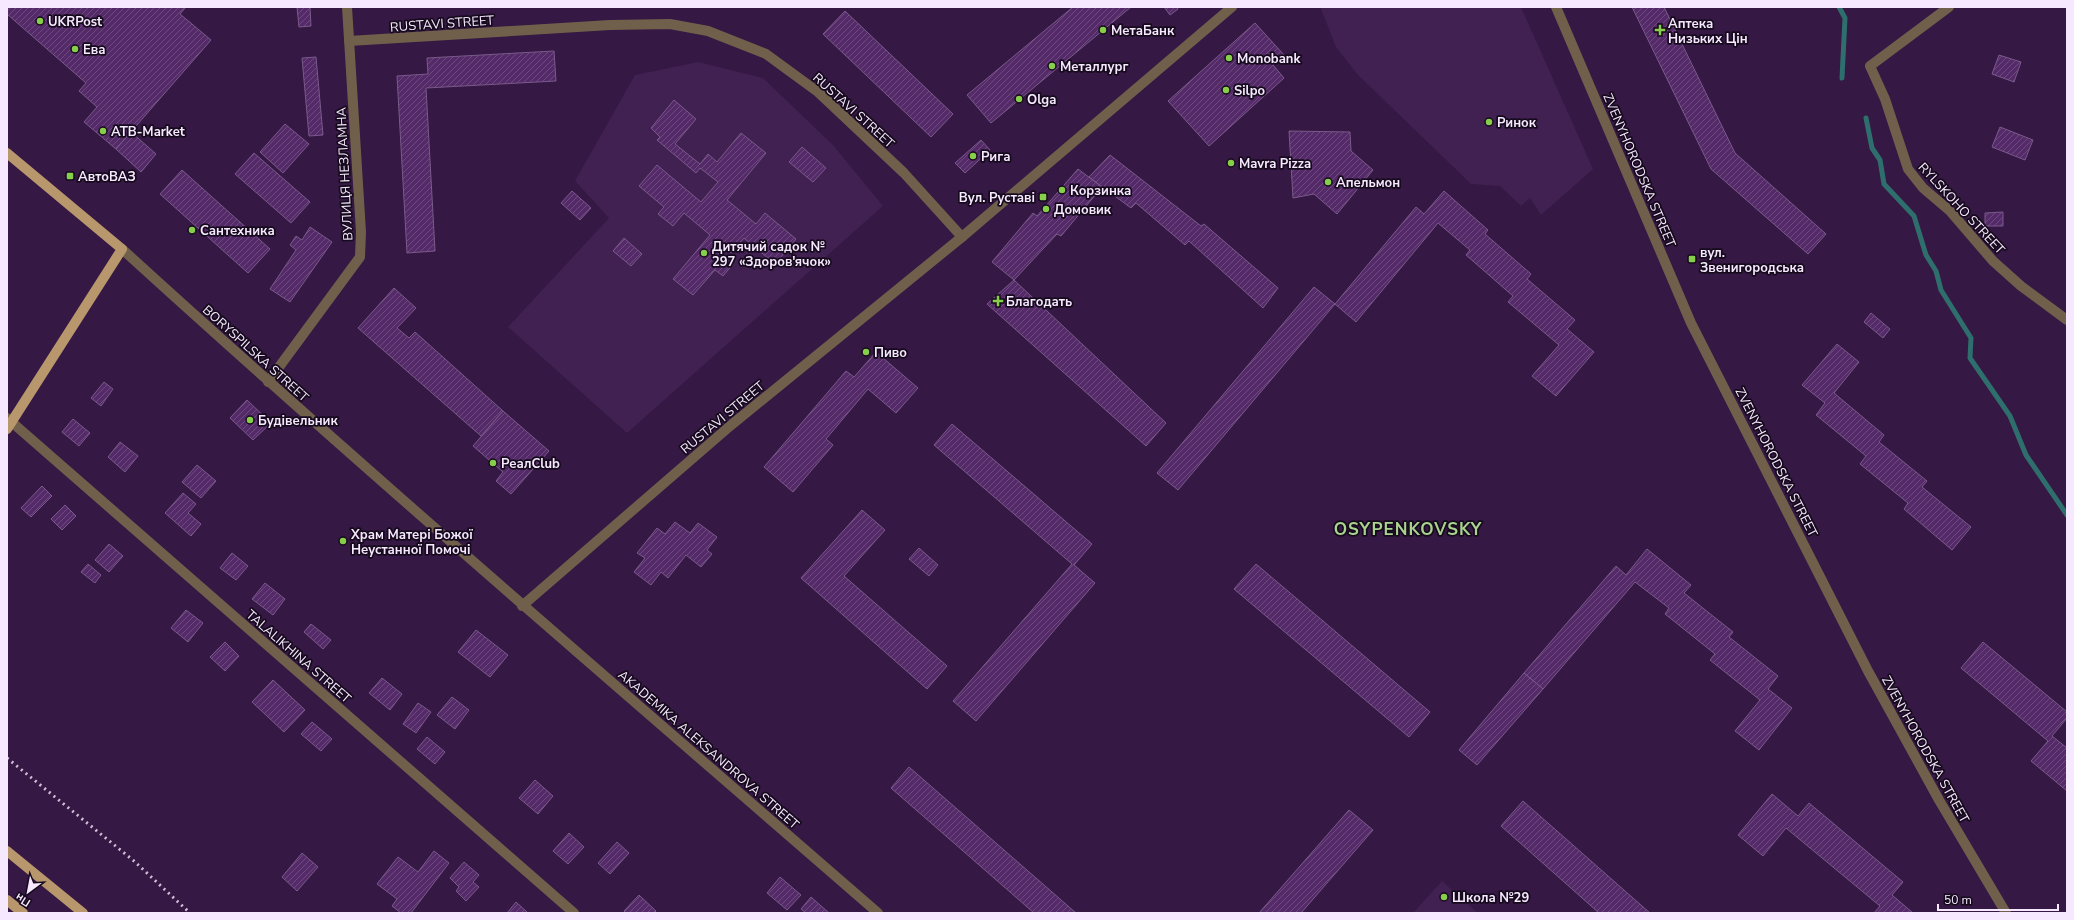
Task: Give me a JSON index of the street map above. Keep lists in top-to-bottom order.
{
  "streets": {
    "main road": ["BORYSPILSKA STREET"],
    "street": [
      "RUSTAVI STREET",
      "ZVENYHORODSKA STREET",
      "ВУЛИЦЯ НЕЗЛАМНА",
      "RYLSKOHO STREET",
      "TALALIKHINA STREET",
      "AKADEMIKA ALEKSANDROVA STREET"
    ]
  },
  "crossings": [
    ["RUSTAVI STREET", "ВУЛИЦЯ НЕЗЛАМНА"],
    ["RUSTAVI STREET", "BORYSPILSKA STREET"],
    ["RUSTAVI STREET", "AKADEMIKA ALEKSANDROVA STREET"],
    ["ВУЛИЦЯ НЕЗЛАМНА", "BORYSPILSKA STREET"],
    ["BORYSPILSKA STREET", "AKADEMIKA ALEKSANDROVA STREET"]
  ],
  "districts": ["OSYPENKOVSKY"],
  "places": {
    "other": [
      "UKRPost",
      "МетаБанк",
      "Ева",
      "Monobank",
      "Металлург",
      "Silpo",
      "Olga",
      "Ринок",
      "ATB-Market",
      "Рига",
      "Mavra Pizza",
      "Апельмон",
      "Корзинка",
      "Домовик",
      "Сантехника",
      "Дитячий садок № 297 «Здоров'ячок»",
      "Пиво",
      "Будівельник",
      "РеалClub",
      "Храм Матері Божої Неустанної Помочі",
      "Школа №29"
    ],
    "health": ["Аптека Низьких Цін", "Благодать"],
    "transit": ["АвтоВАЗ", "Вул. Руставі", "вул. Звенигородська"]
  },
  "scale_bar": "50 m",
  "north": "bottom left"
}
